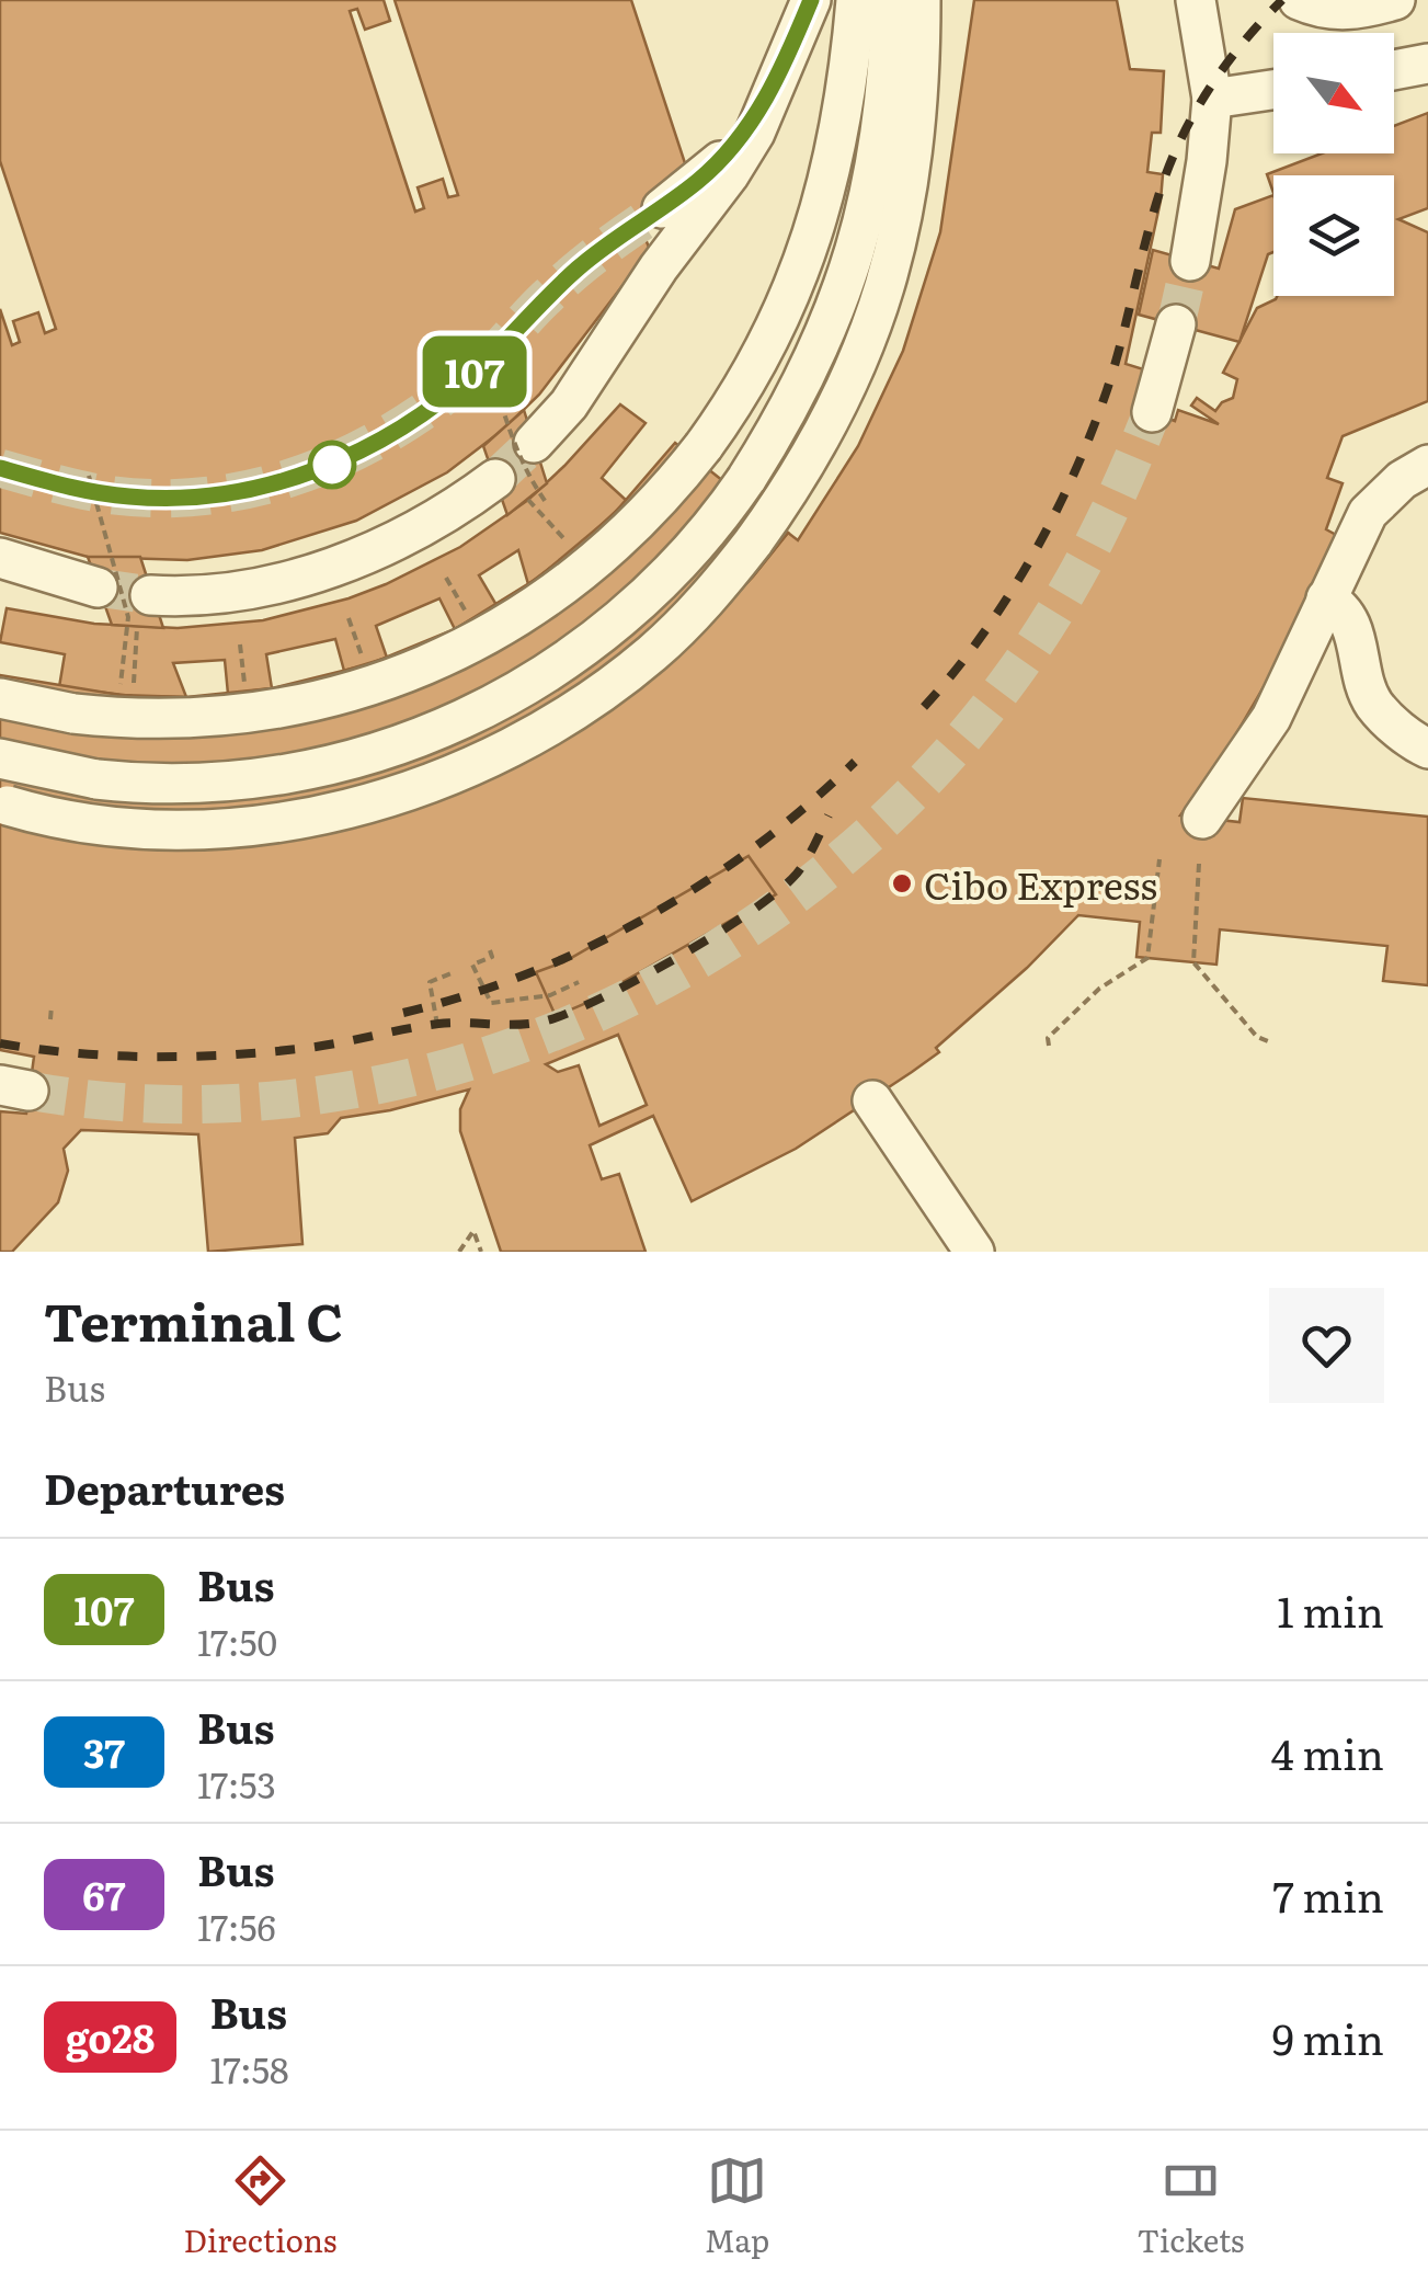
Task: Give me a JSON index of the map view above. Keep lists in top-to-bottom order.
{
  "places": ["Cibo Express"],
  "lines": ["bus line 107"],
  "north": "bottom right",
  "page": {
    "on_map": "107",
    "heading": [
      ["Terminal C", "Bus"],
      "Departures"
    ],
    "list": [
      {
        "mark": "107",
        "name": "Bus",
        "note": "17:50",
        "value": "1 min"
      },
      {
        "mark": "37",
        "name": "Bus",
        "note": "17:53",
        "value": "4 min"
      },
      {
        "mark": "67",
        "name": "Bus",
        "note": "17:56",
        "value": "7 min"
      },
      {
        "mark": "go28",
        "name": "Bus",
        "note": "17:58",
        "value": "9 min"
      }
    ],
    "tabs": ["Directions", "Map", "Tickets"]
  }
}
